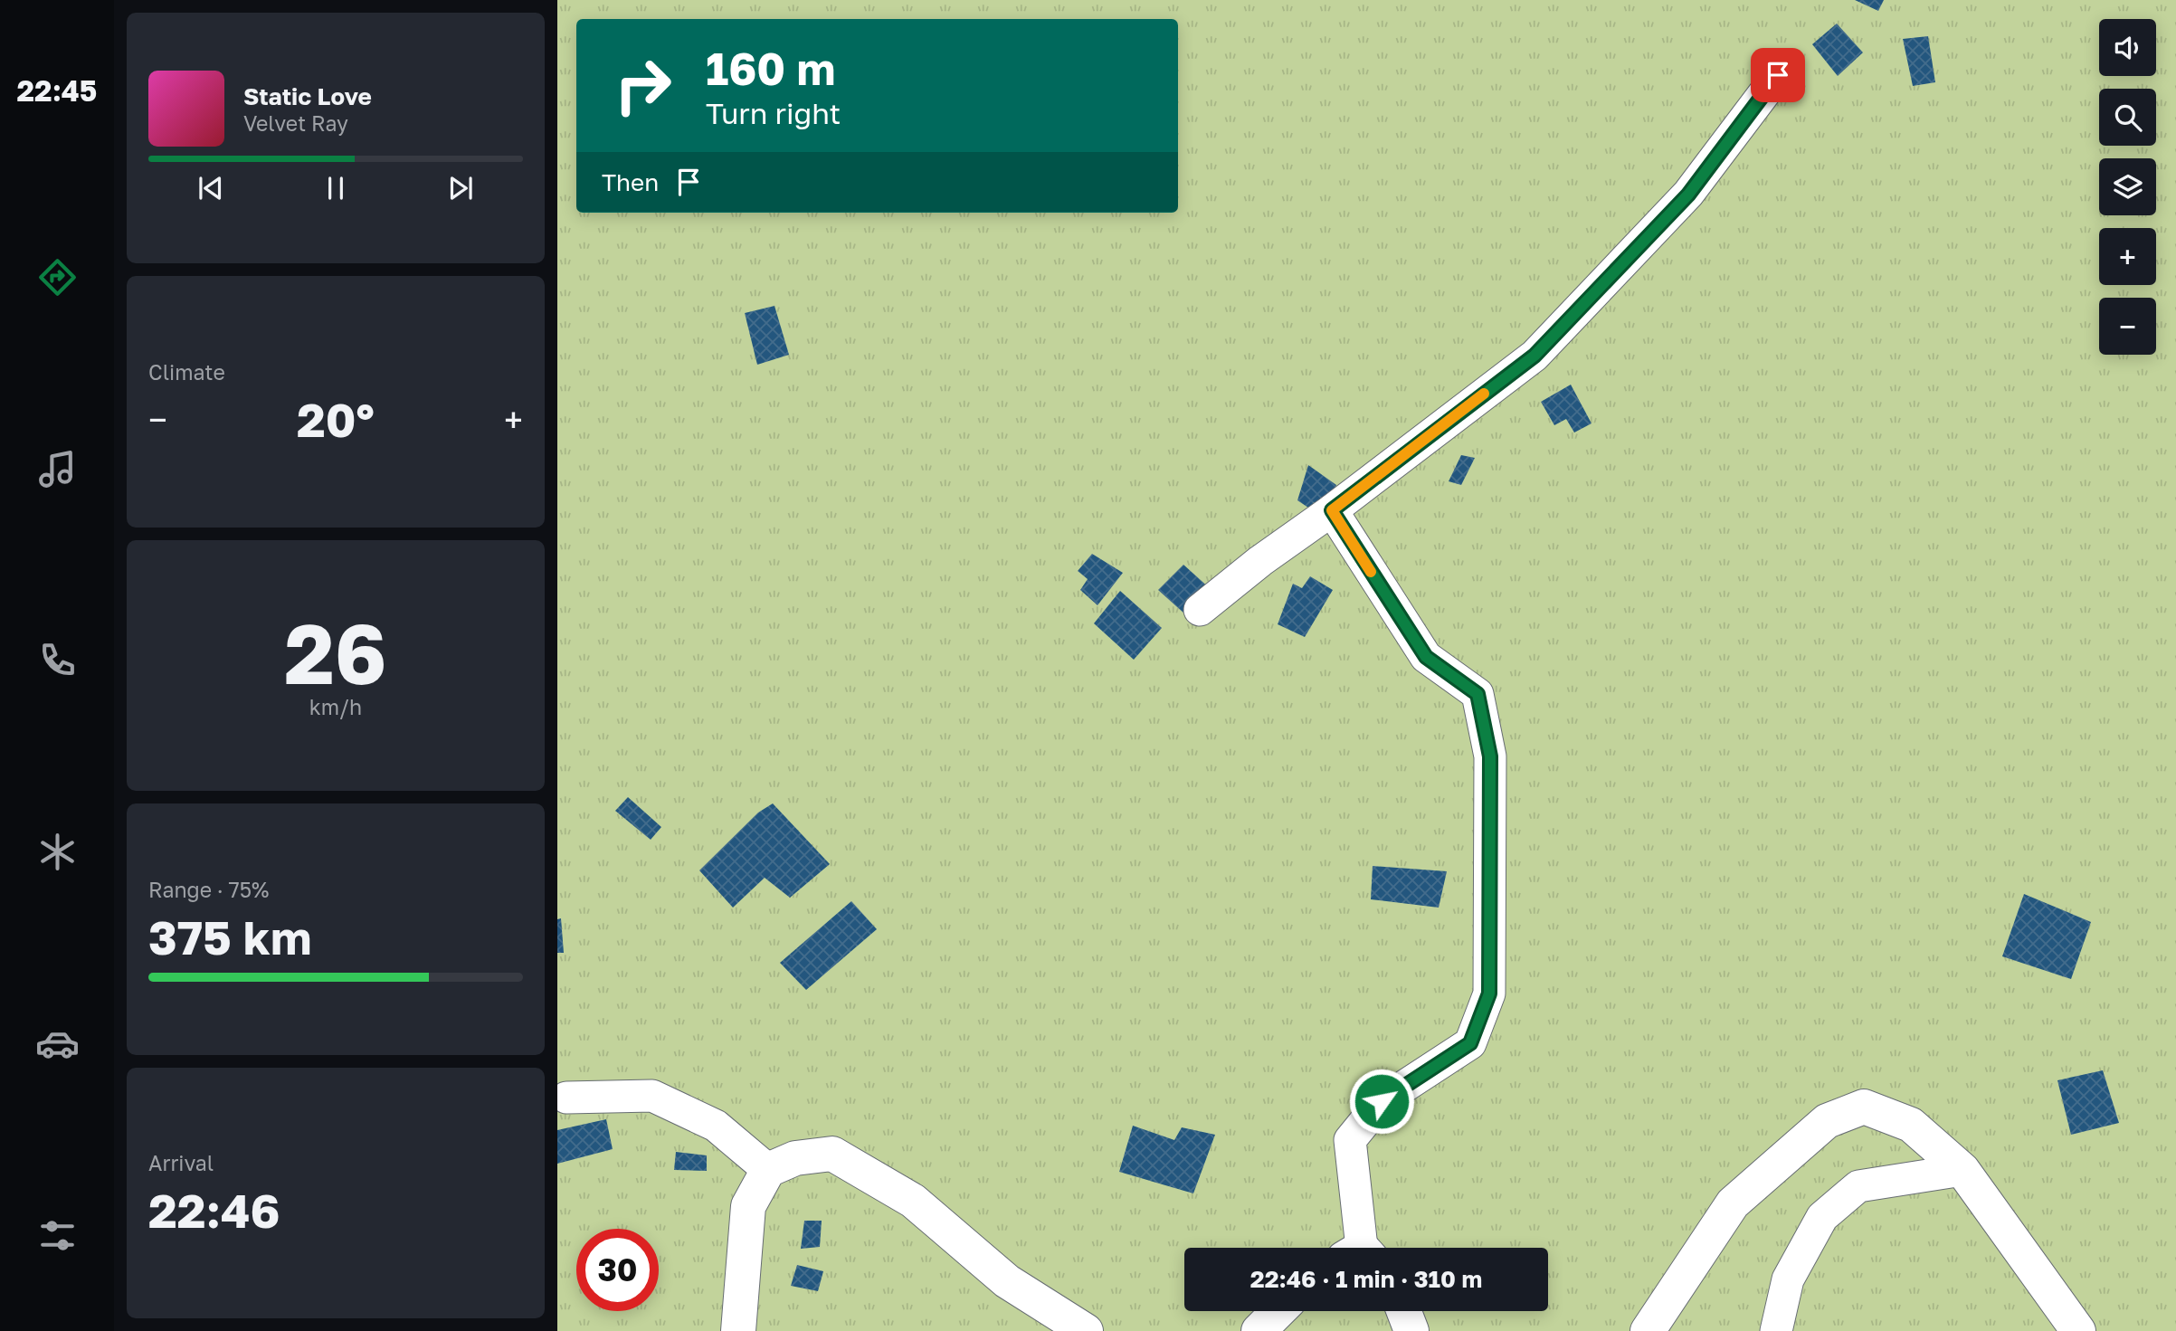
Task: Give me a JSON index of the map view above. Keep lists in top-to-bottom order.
{
  "page": {
    "tabs": "22:45",
    "map_buttons": ["+", "−"],
    "turn": ["160 m", "Turn right"],
    "song": ["Static Love", "Velvet Ray"],
    "then": "Then",
    "tile": [
      "Climate",
      ["26", "km/h"],
      ["Range · 75%", "375 km"],
      ["Arrival", "22:46"]
    ],
    "heat": ["−", "20°", "+"],
    "limit": "30",
    "trip": "22:46 · 1 min · 310 m"
  }
}
